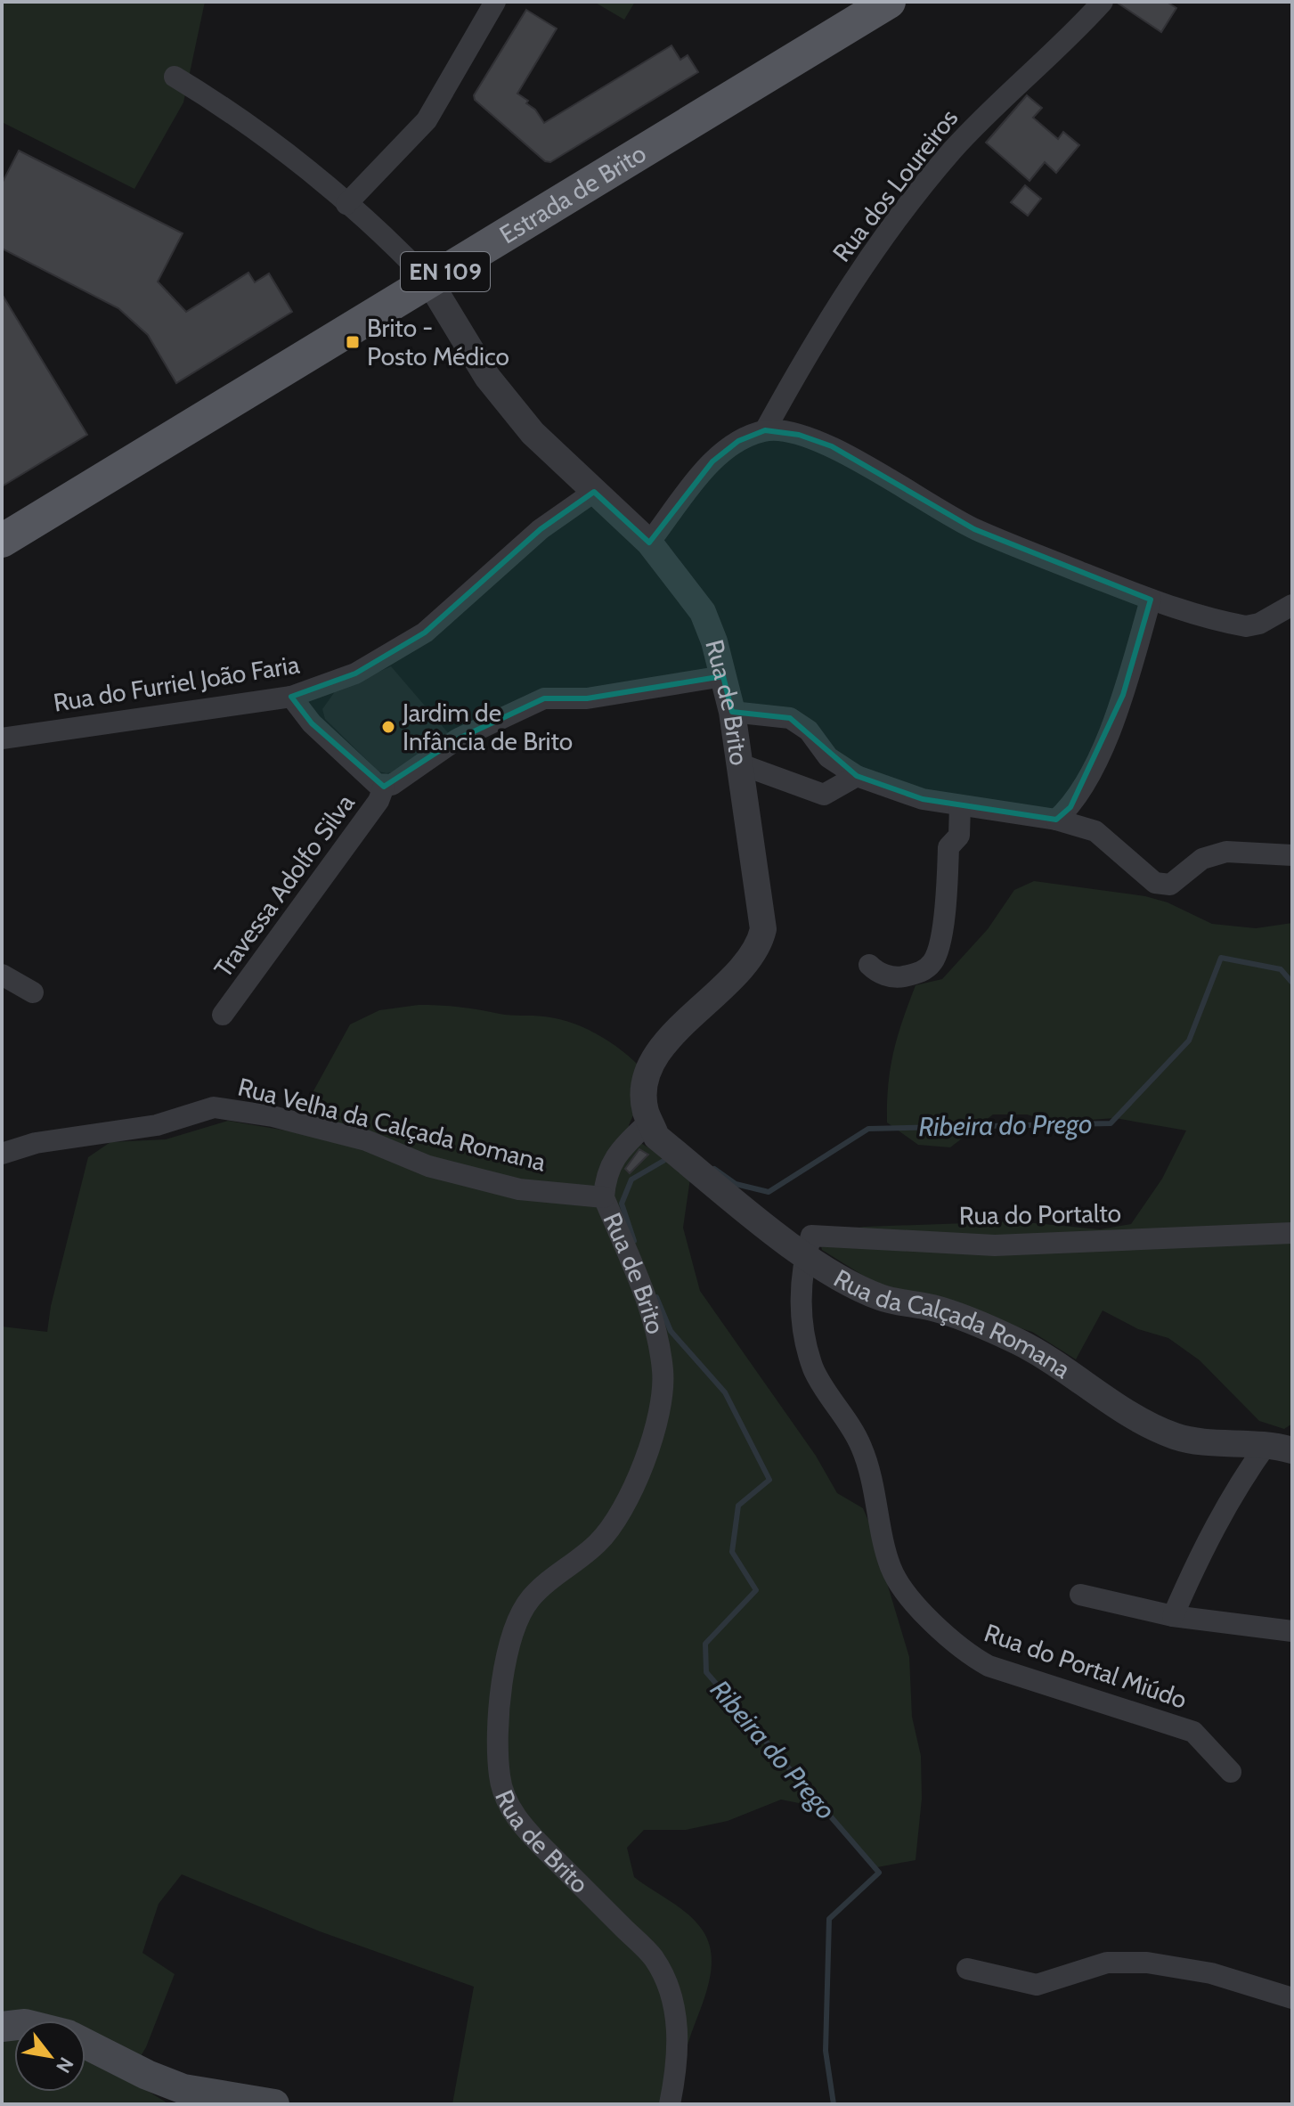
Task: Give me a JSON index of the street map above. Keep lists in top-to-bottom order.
{
  "streets": {
    "main road": ["Estrada de Brito", "EN 109"],
    "street": [
      "Rua dos Loureiros",
      "Rua do Furriel João Faria",
      "Rua de Brito",
      "Travessa Adolfo Silva",
      "Rua Velha da Calçada Romana",
      "Rua do Portalto",
      "Rua da Calçada Romana",
      "Rua do Portal Miúdo"
    ]
  },
  "crossings": [
    ["Estrada de Brito", "Rua de Brito"],
    ["Rua do Furriel João Faria", "Rua de Brito"],
    ["Rua de Brito", "Rua Velha da Calçada Romana"],
    ["Rua de Brito", "Rua da Calçada Romana"],
    ["Rua do Portalto", "Rua da Calçada Romana"],
    ["Rua do Portalto", "Rua do Portal Miúdo"],
    ["Rua da Calçada Romana", "Rua do Portal Miúdo"]
  ],
  "water": ["Ribeira do Prego"],
  "places": {
    "transit": ["Brito - Posto Médico"],
    "other": ["Jardim de Infância de Brito"]
  },
  "north": "bottom right"
}
